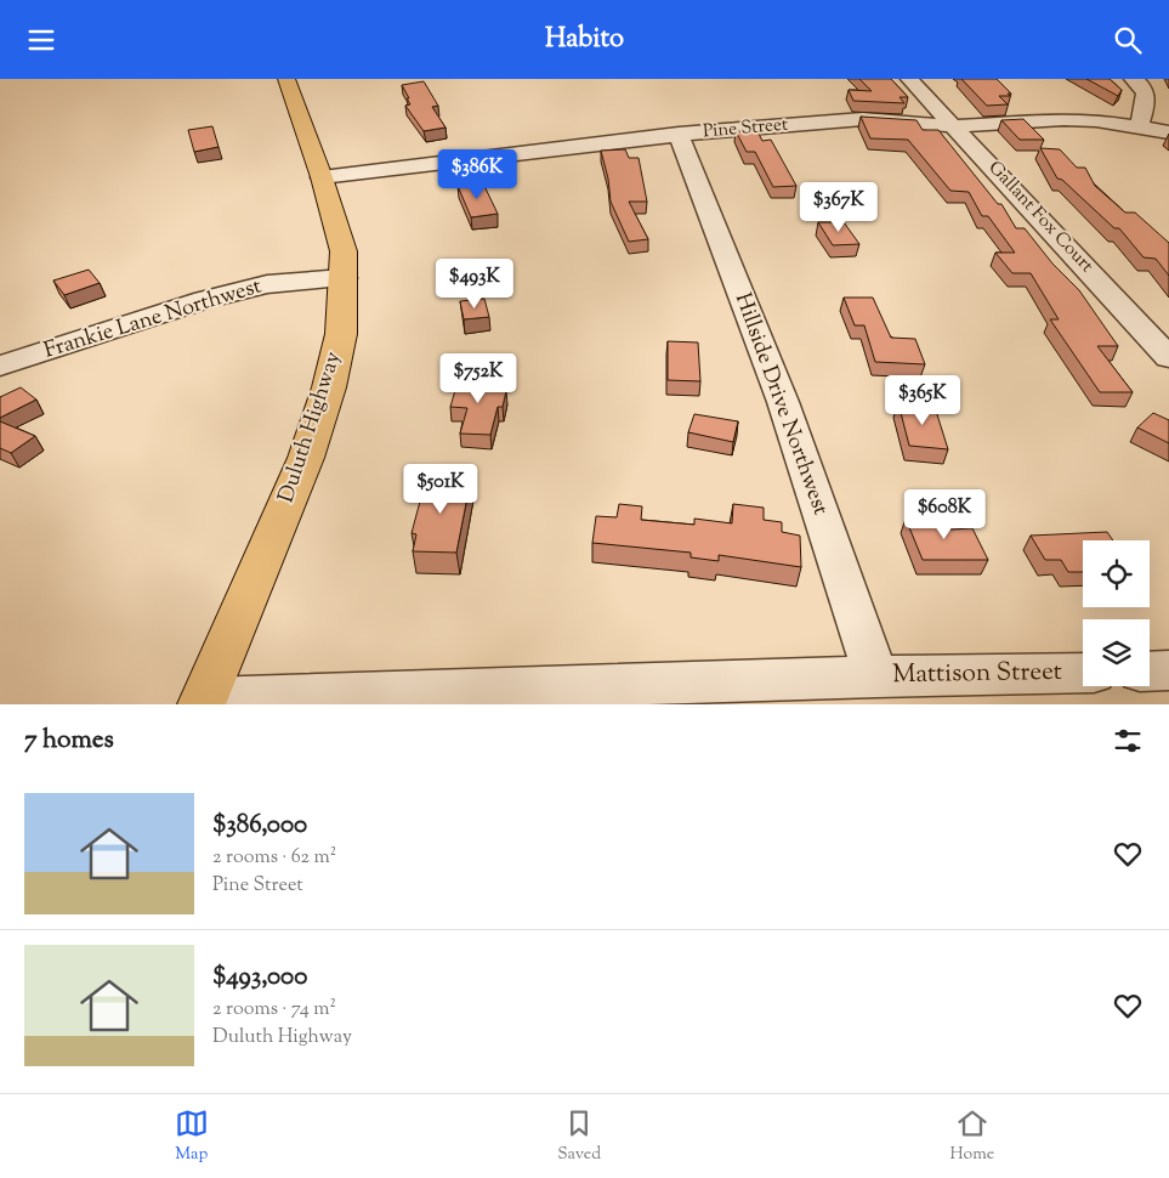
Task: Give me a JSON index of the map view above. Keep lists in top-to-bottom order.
{
  "streets": {
    "main road": ["Duluth Highway"],
    "street": [
      "Pine Street",
      "Gallant Fox Court",
      "Frankie Lane Northwest",
      "Hillside Drive Northwest",
      "Mattison Street"
    ]
  },
  "crossings": [
    ["Pine Street", "Gallant Fox Court"],
    ["Pine Street", "Hillside Drive Northwest"],
    ["Pine Street", "Duluth Highway"],
    ["Frankie Lane Northwest", "Duluth Highway"],
    ["Hillside Drive Northwest", "Mattison Street"],
    ["Duluth Highway", "Mattison Street"]
  ],
  "page": {
    "header": "Habito",
    "price": [
      "$386K",
      "$367K",
      "$493K",
      "$752K",
      "$365K",
      "$501K",
      "$608K"
    ],
    "heading": "7 homes",
    "list": [
      {
        "name": "$386,000",
        "note": "2 rooms · 62 m² · Pine Street"
      },
      {
        "name": "$493,000",
        "note": "2 rooms · 74 m² · Duluth Highway"
      }
    ],
    "tabs": ["Map", "Saved", "Home"]
  }
}
